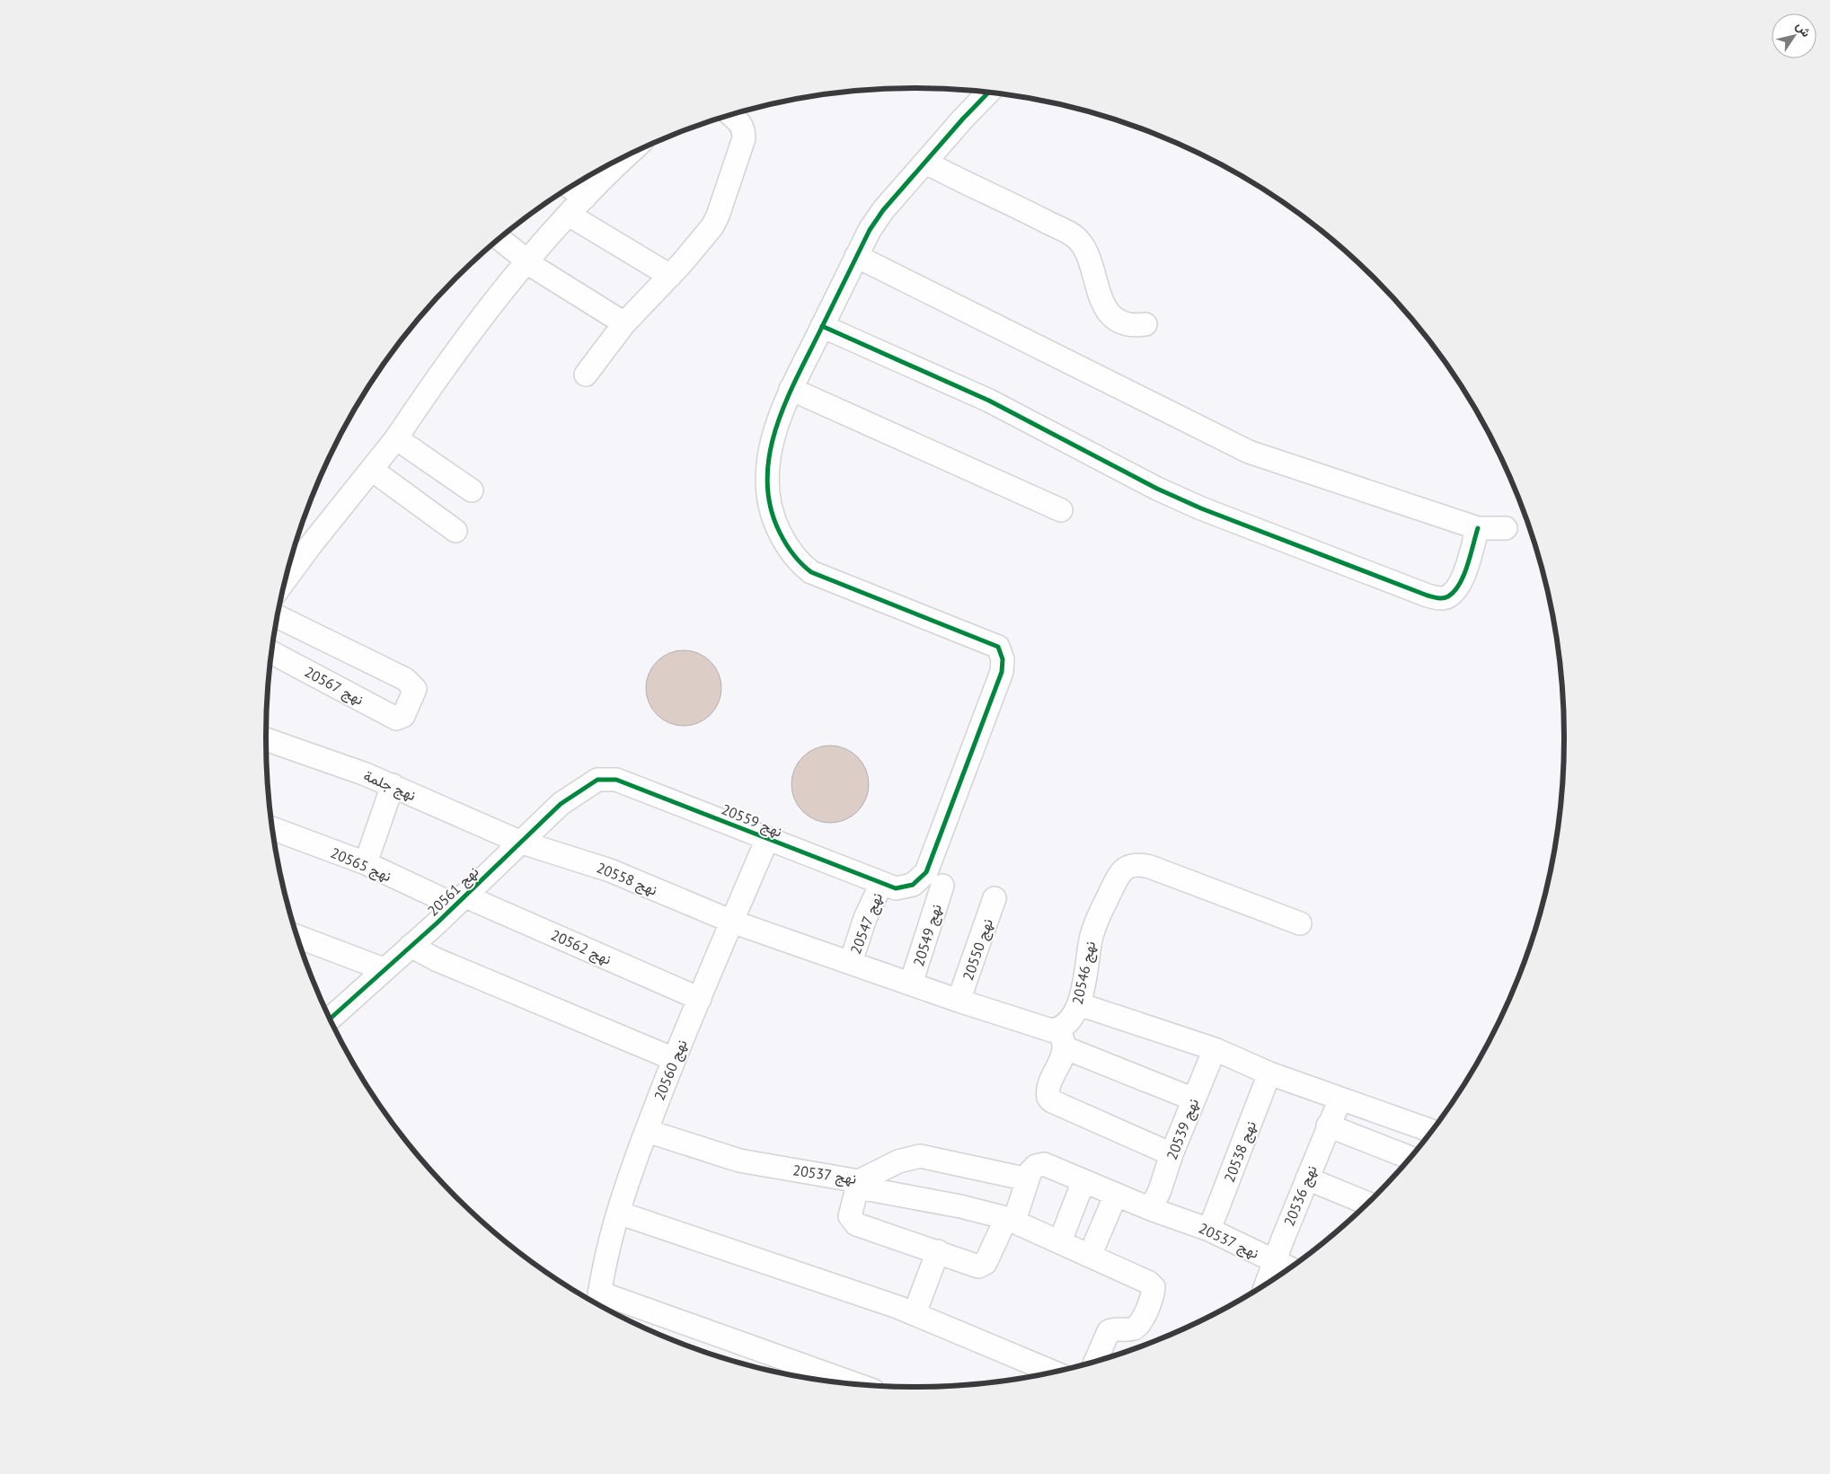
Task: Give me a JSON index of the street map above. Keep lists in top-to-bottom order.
{
  "streets": {
    "street": [
      "نهج 20567",
      "نهج جلمة",
      "نهج 20559",
      "نهج 20565",
      "نهج 20558",
      "نهج 20561",
      "نهج 20547",
      "نهج 20549",
      "نهج 20562",
      "نهج 20550",
      "نهج 20546",
      "نهج 20560",
      "نهج 20539",
      "نهج 20538",
      "نهج 20537",
      "نهج 20536"
    ]
  },
  "crossings": [
    ["نهج جلمة", "نهج 20558"],
    ["نهج جلمة", "نهج 20561"],
    ["نهج 20559", "نهج 20561"],
    ["نهج 20559", "نهج 20547"],
    ["نهج 20559", "نهج 20560"],
    ["نهج 20565", "نهج 20561"],
    ["نهج 20565", "نهج 20562"],
    ["نهج 20558", "نهج 20561"],
    ["نهج 20558", "نهج 20560"],
    ["نهج 20561", "نهج 20562"],
    ["نهج 20562", "نهج 20560"],
    ["نهج 20546", "نهج 20539"],
    ["نهج 20560", "نهج 20537"],
    ["نهج 20539", "نهج 20537"],
    ["نهج 20538", "نهج 20537"],
    ["نهج 20537", "نهج 20536"]
  ],
  "north": "top right"
}
